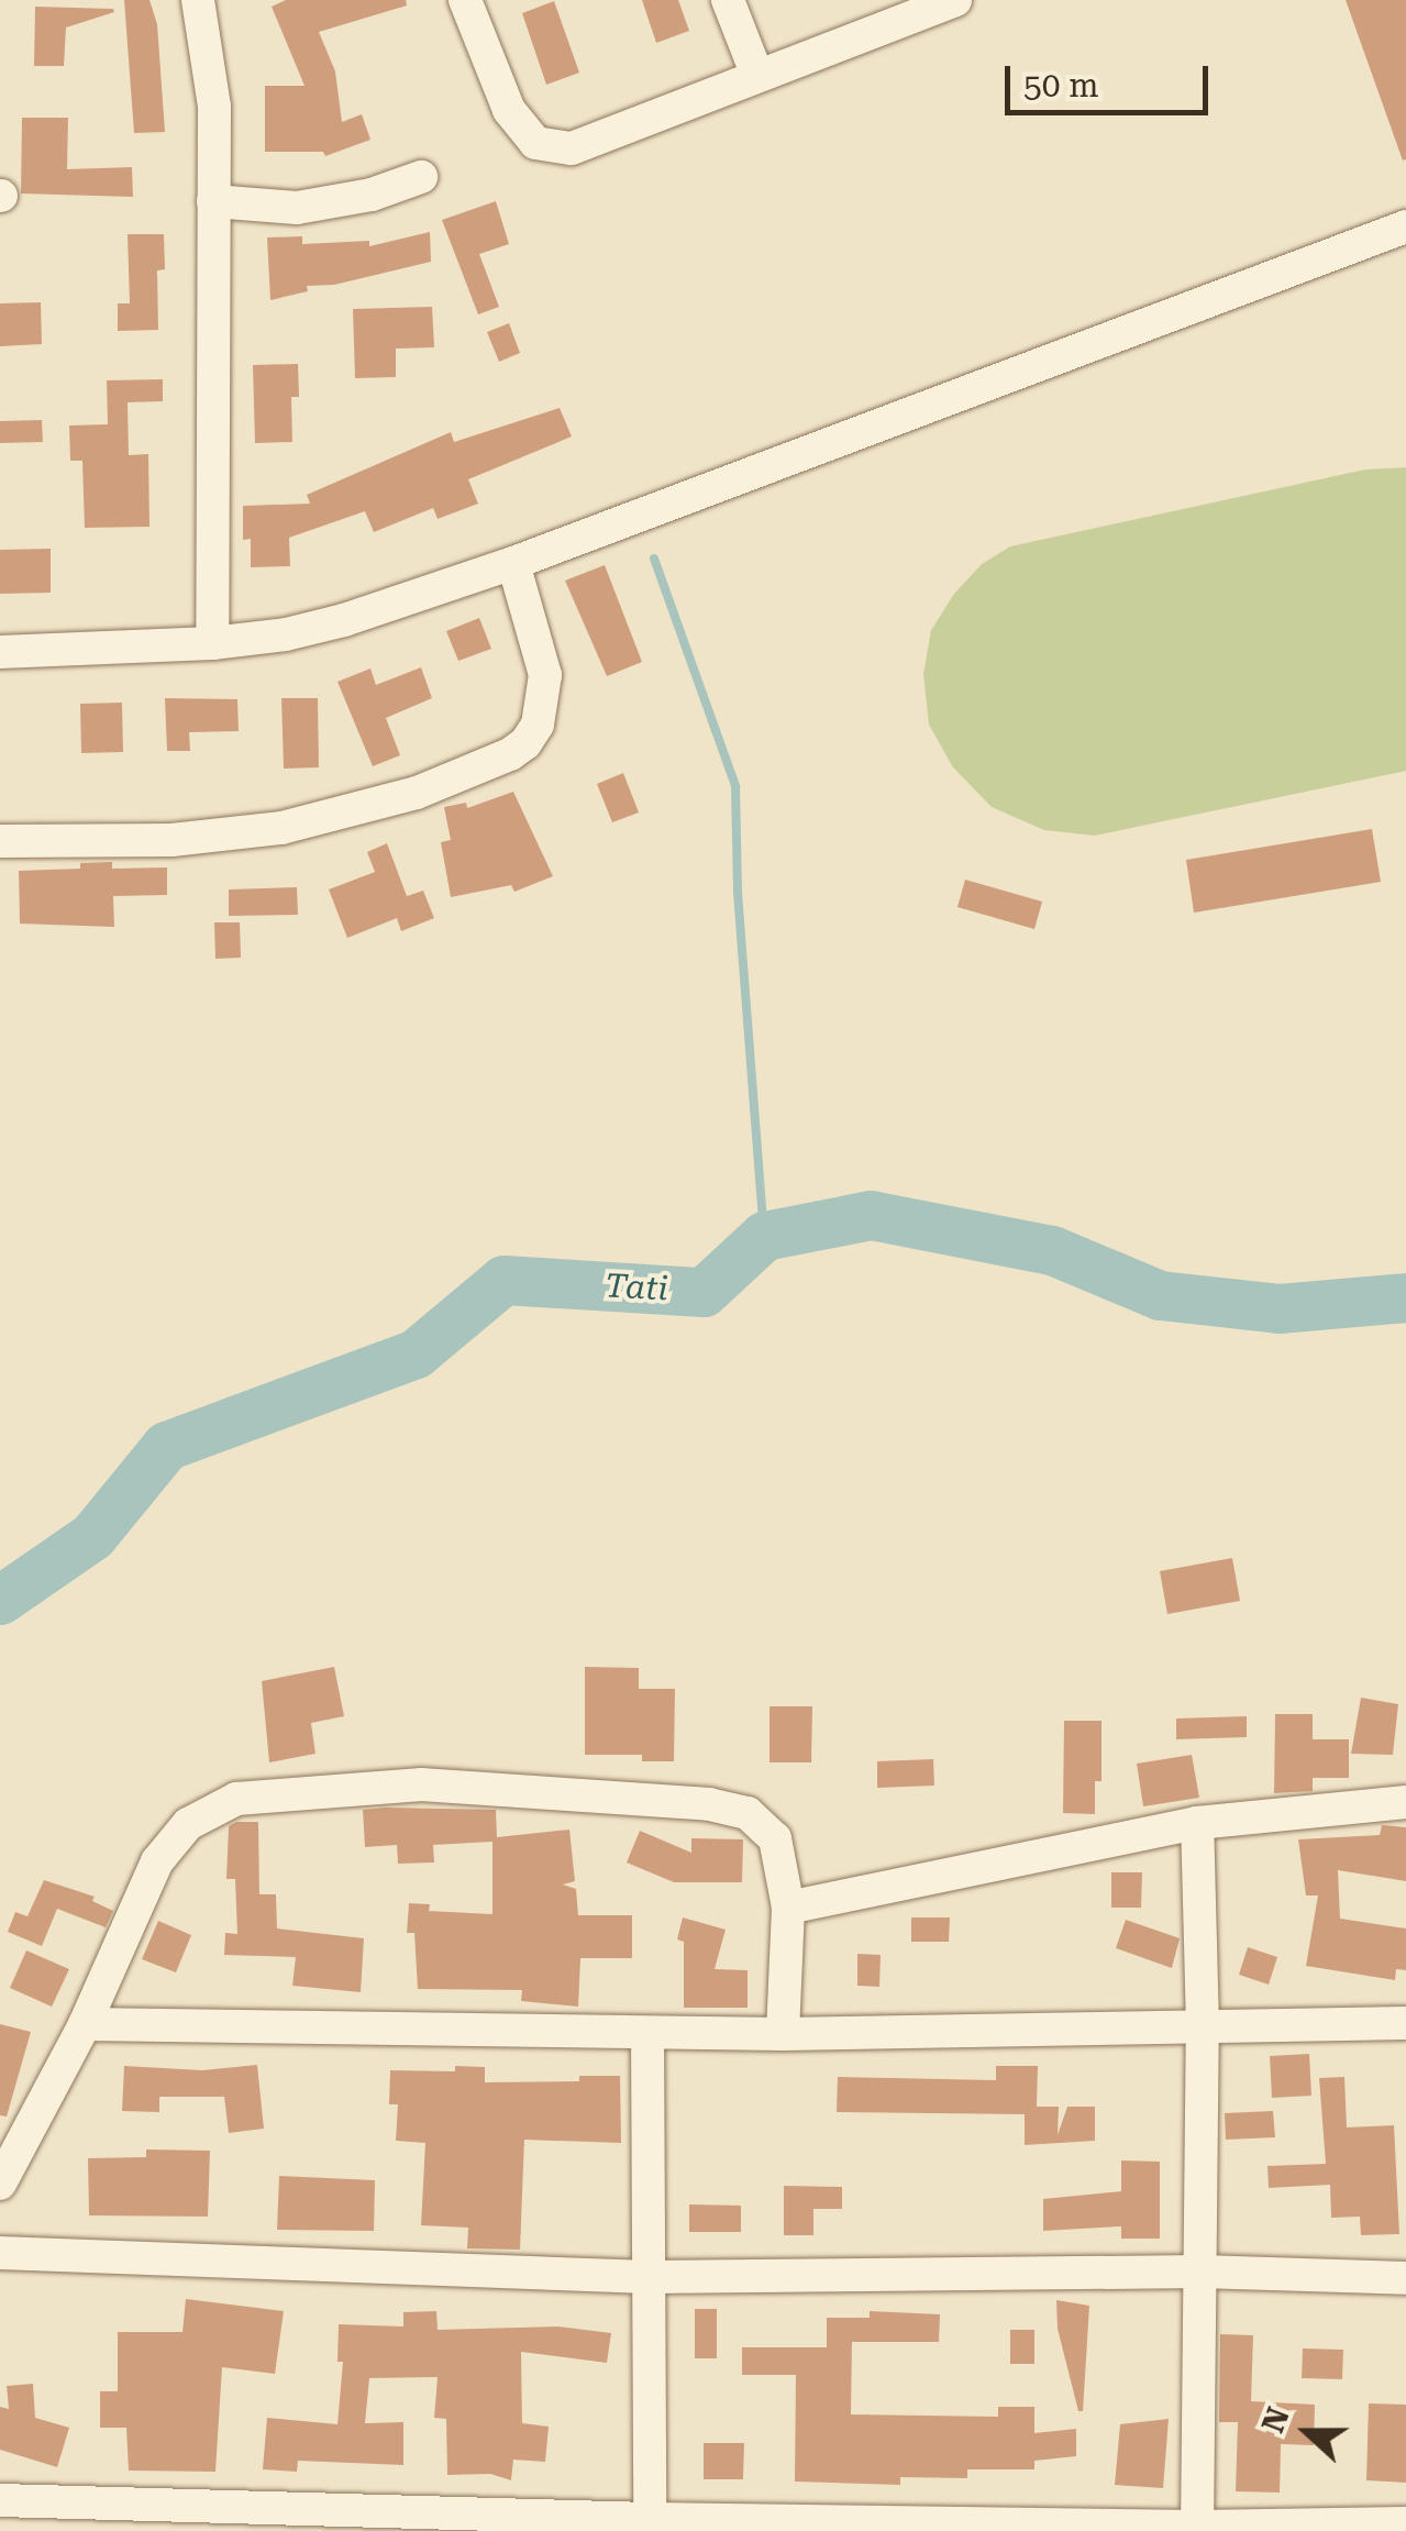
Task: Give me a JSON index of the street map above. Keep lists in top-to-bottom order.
{
  "water": ["Tati"],
  "scale_bar": "50 m",
  "north": "left"
}
